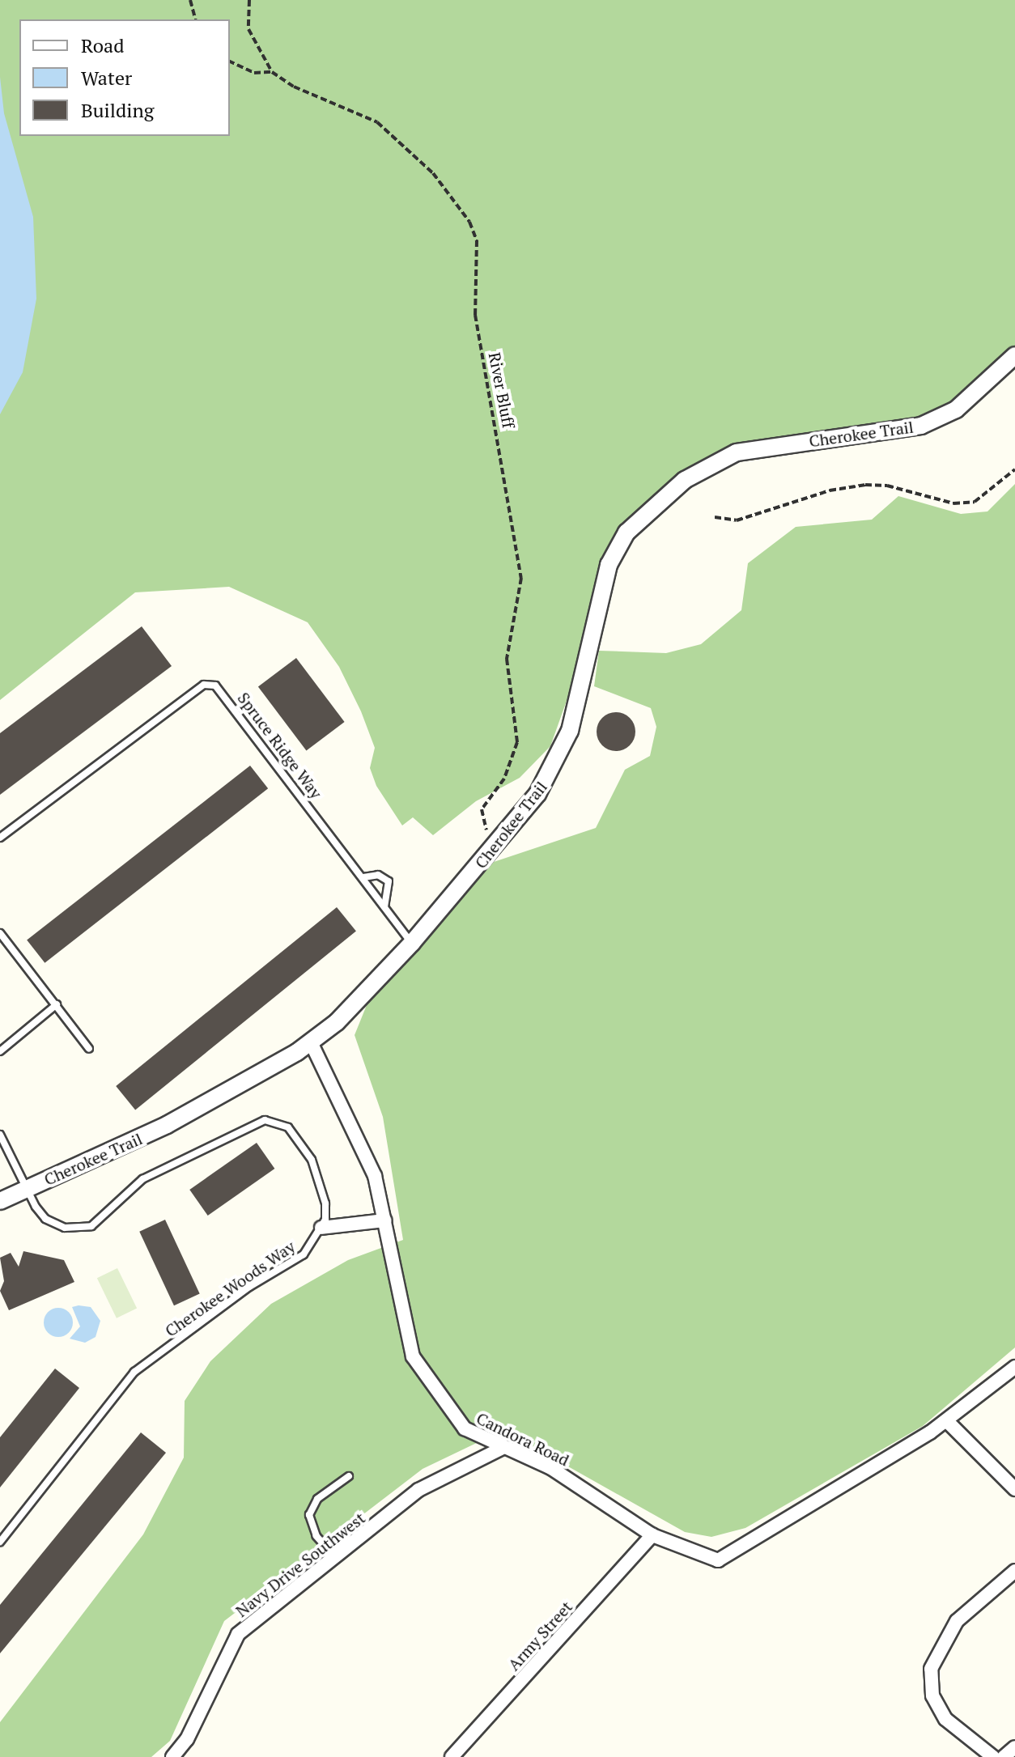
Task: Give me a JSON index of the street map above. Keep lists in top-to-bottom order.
{
  "streets": {
    "street": [
      "Cherokee Trail",
      "Candora Road",
      "Navy Drive Southwest",
      "Army Street"
    ],
    "lane": ["Spruce Ridge Way", "Cherokee Woods Way"],
    "path": ["River Bluff"]
  },
  "crossings": [
    ["River Bluff", "Cherokee Trail"],
    ["Cherokee Trail", "Spruce Ridge Way"],
    ["Cherokee Trail", "Candora Road"],
    ["Candora Road", "Navy Drive Southwest"],
    ["Candora Road", "Army Street"]
  ],
  "legend": ["Road", "Water", "Building"]
}
